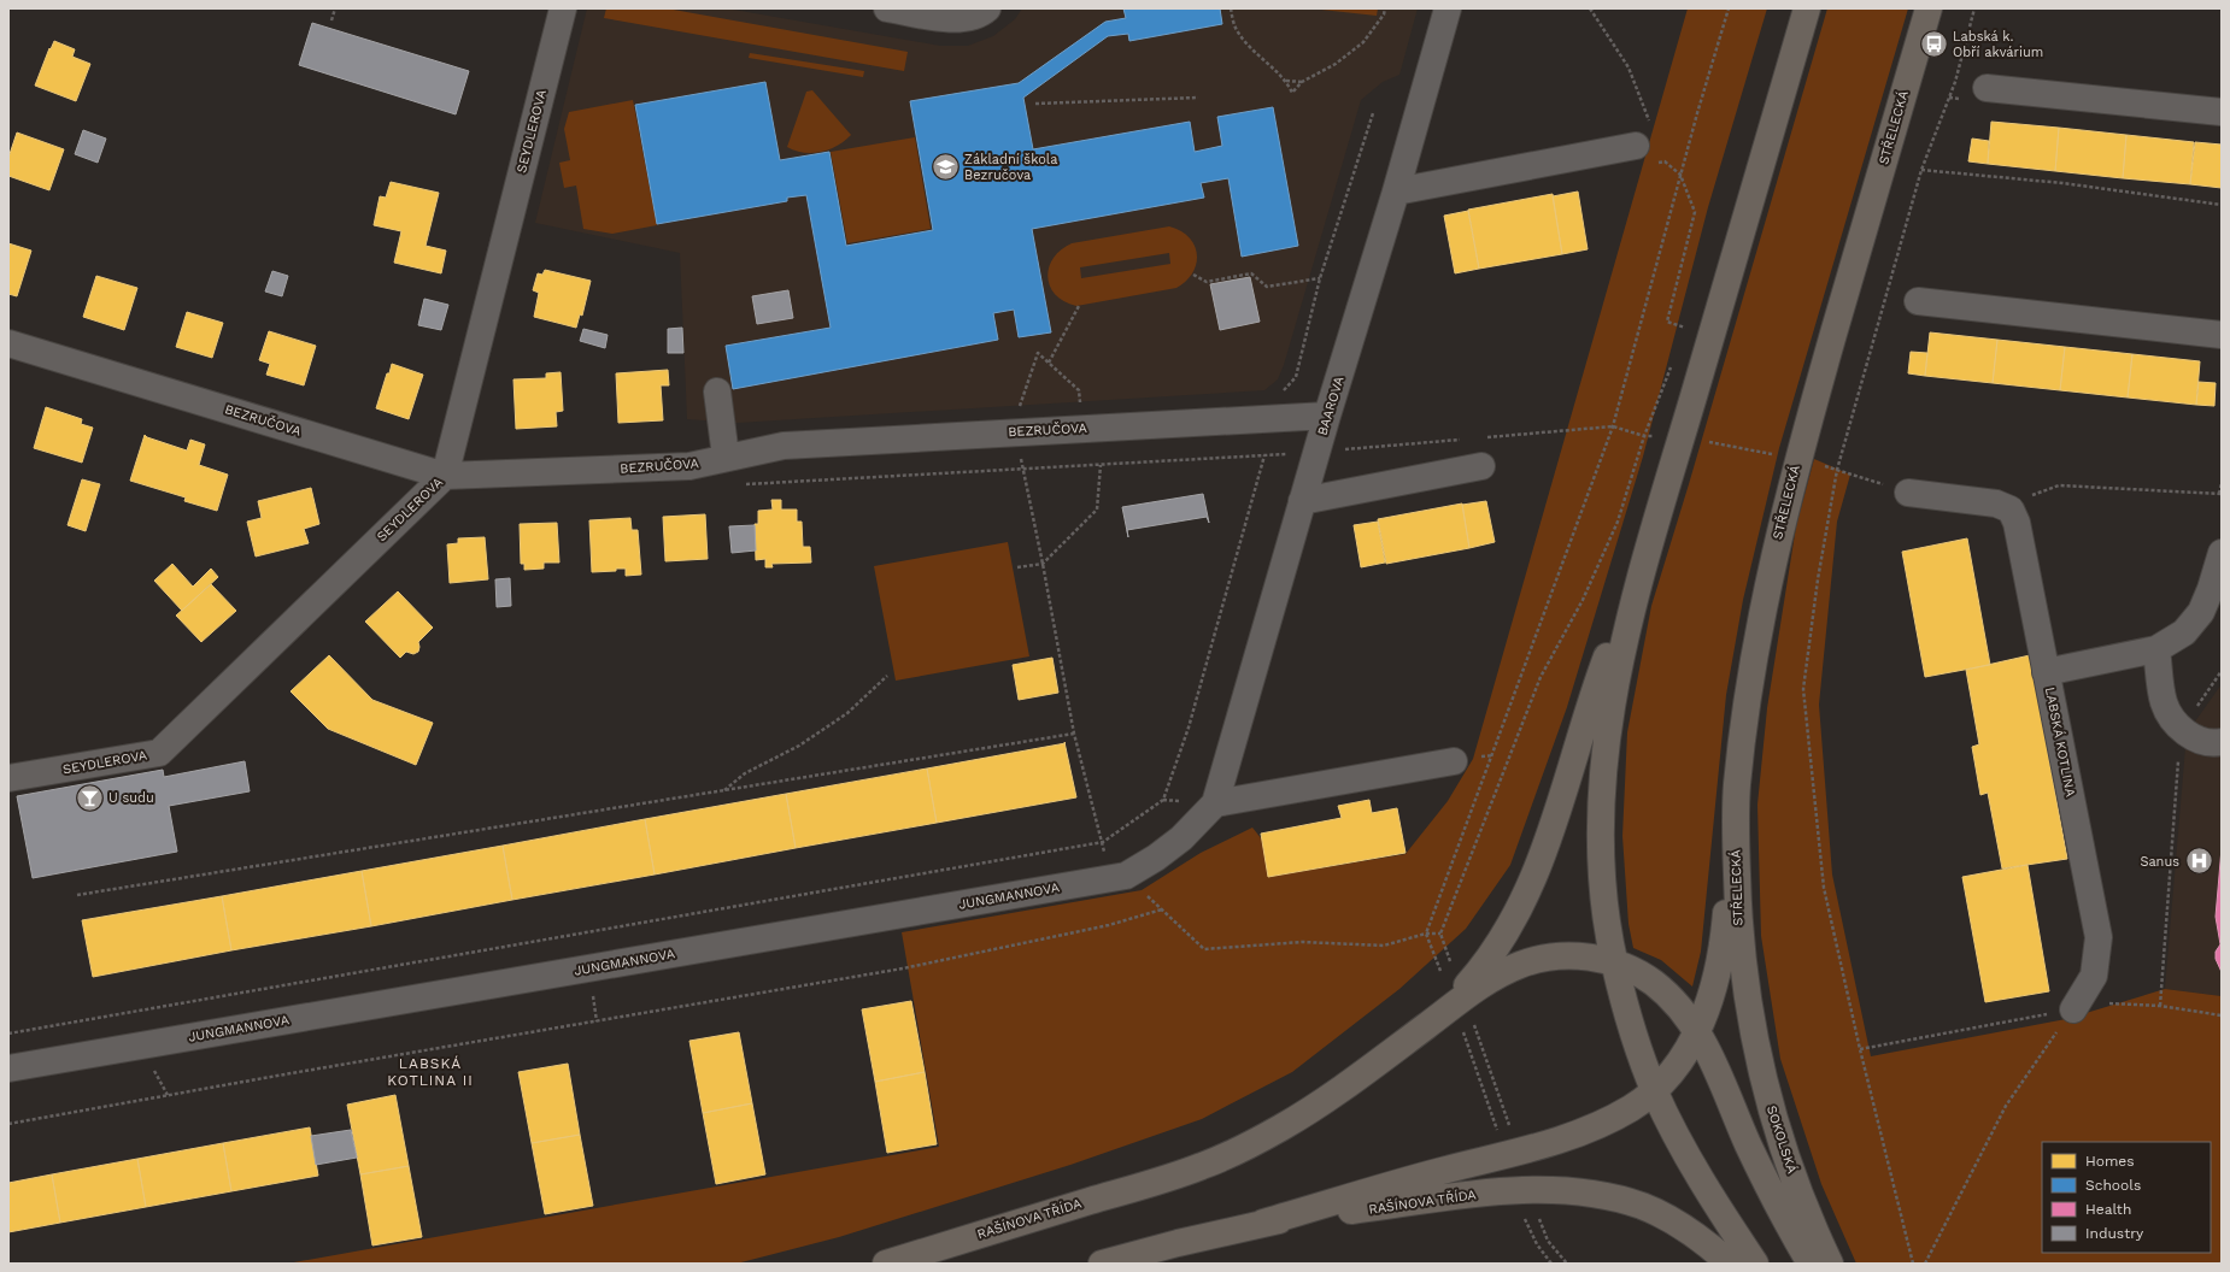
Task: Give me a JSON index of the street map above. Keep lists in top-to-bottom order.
{
  "streets": {
    "main road": ["STŘELECKÁ", "SOKOLSKÁ", "RAŠÍNOVA TŘÍDA"],
    "street": [
      "SEYDLEROVA",
      "BAAROVA",
      "BEZRUČOVA",
      "LABSKÁ KOTLINA",
      "JUNGMANNOVA"
    ]
  },
  "crossings": [
    ["STŘELECKÁ", "SOKOLSKÁ"],
    ["SEYDLEROVA", "BEZRUČOVA"],
    ["BAAROVA", "BEZRUČOVA"],
    ["BAAROVA", "JUNGMANNOVA"]
  ],
  "districts": ["LABSKÁ KOTLINA II"],
  "places": {
    "bus stop": ["Labská k. Obří akvárium"],
    "school or university": ["Základní škola Bezručova"],
    "bar": ["U sudu"],
    "hospital": ["Sanus"]
  },
  "legend": [
    "Homes",
    "Schools",
    "Health",
    "Industry"
  ]
}
